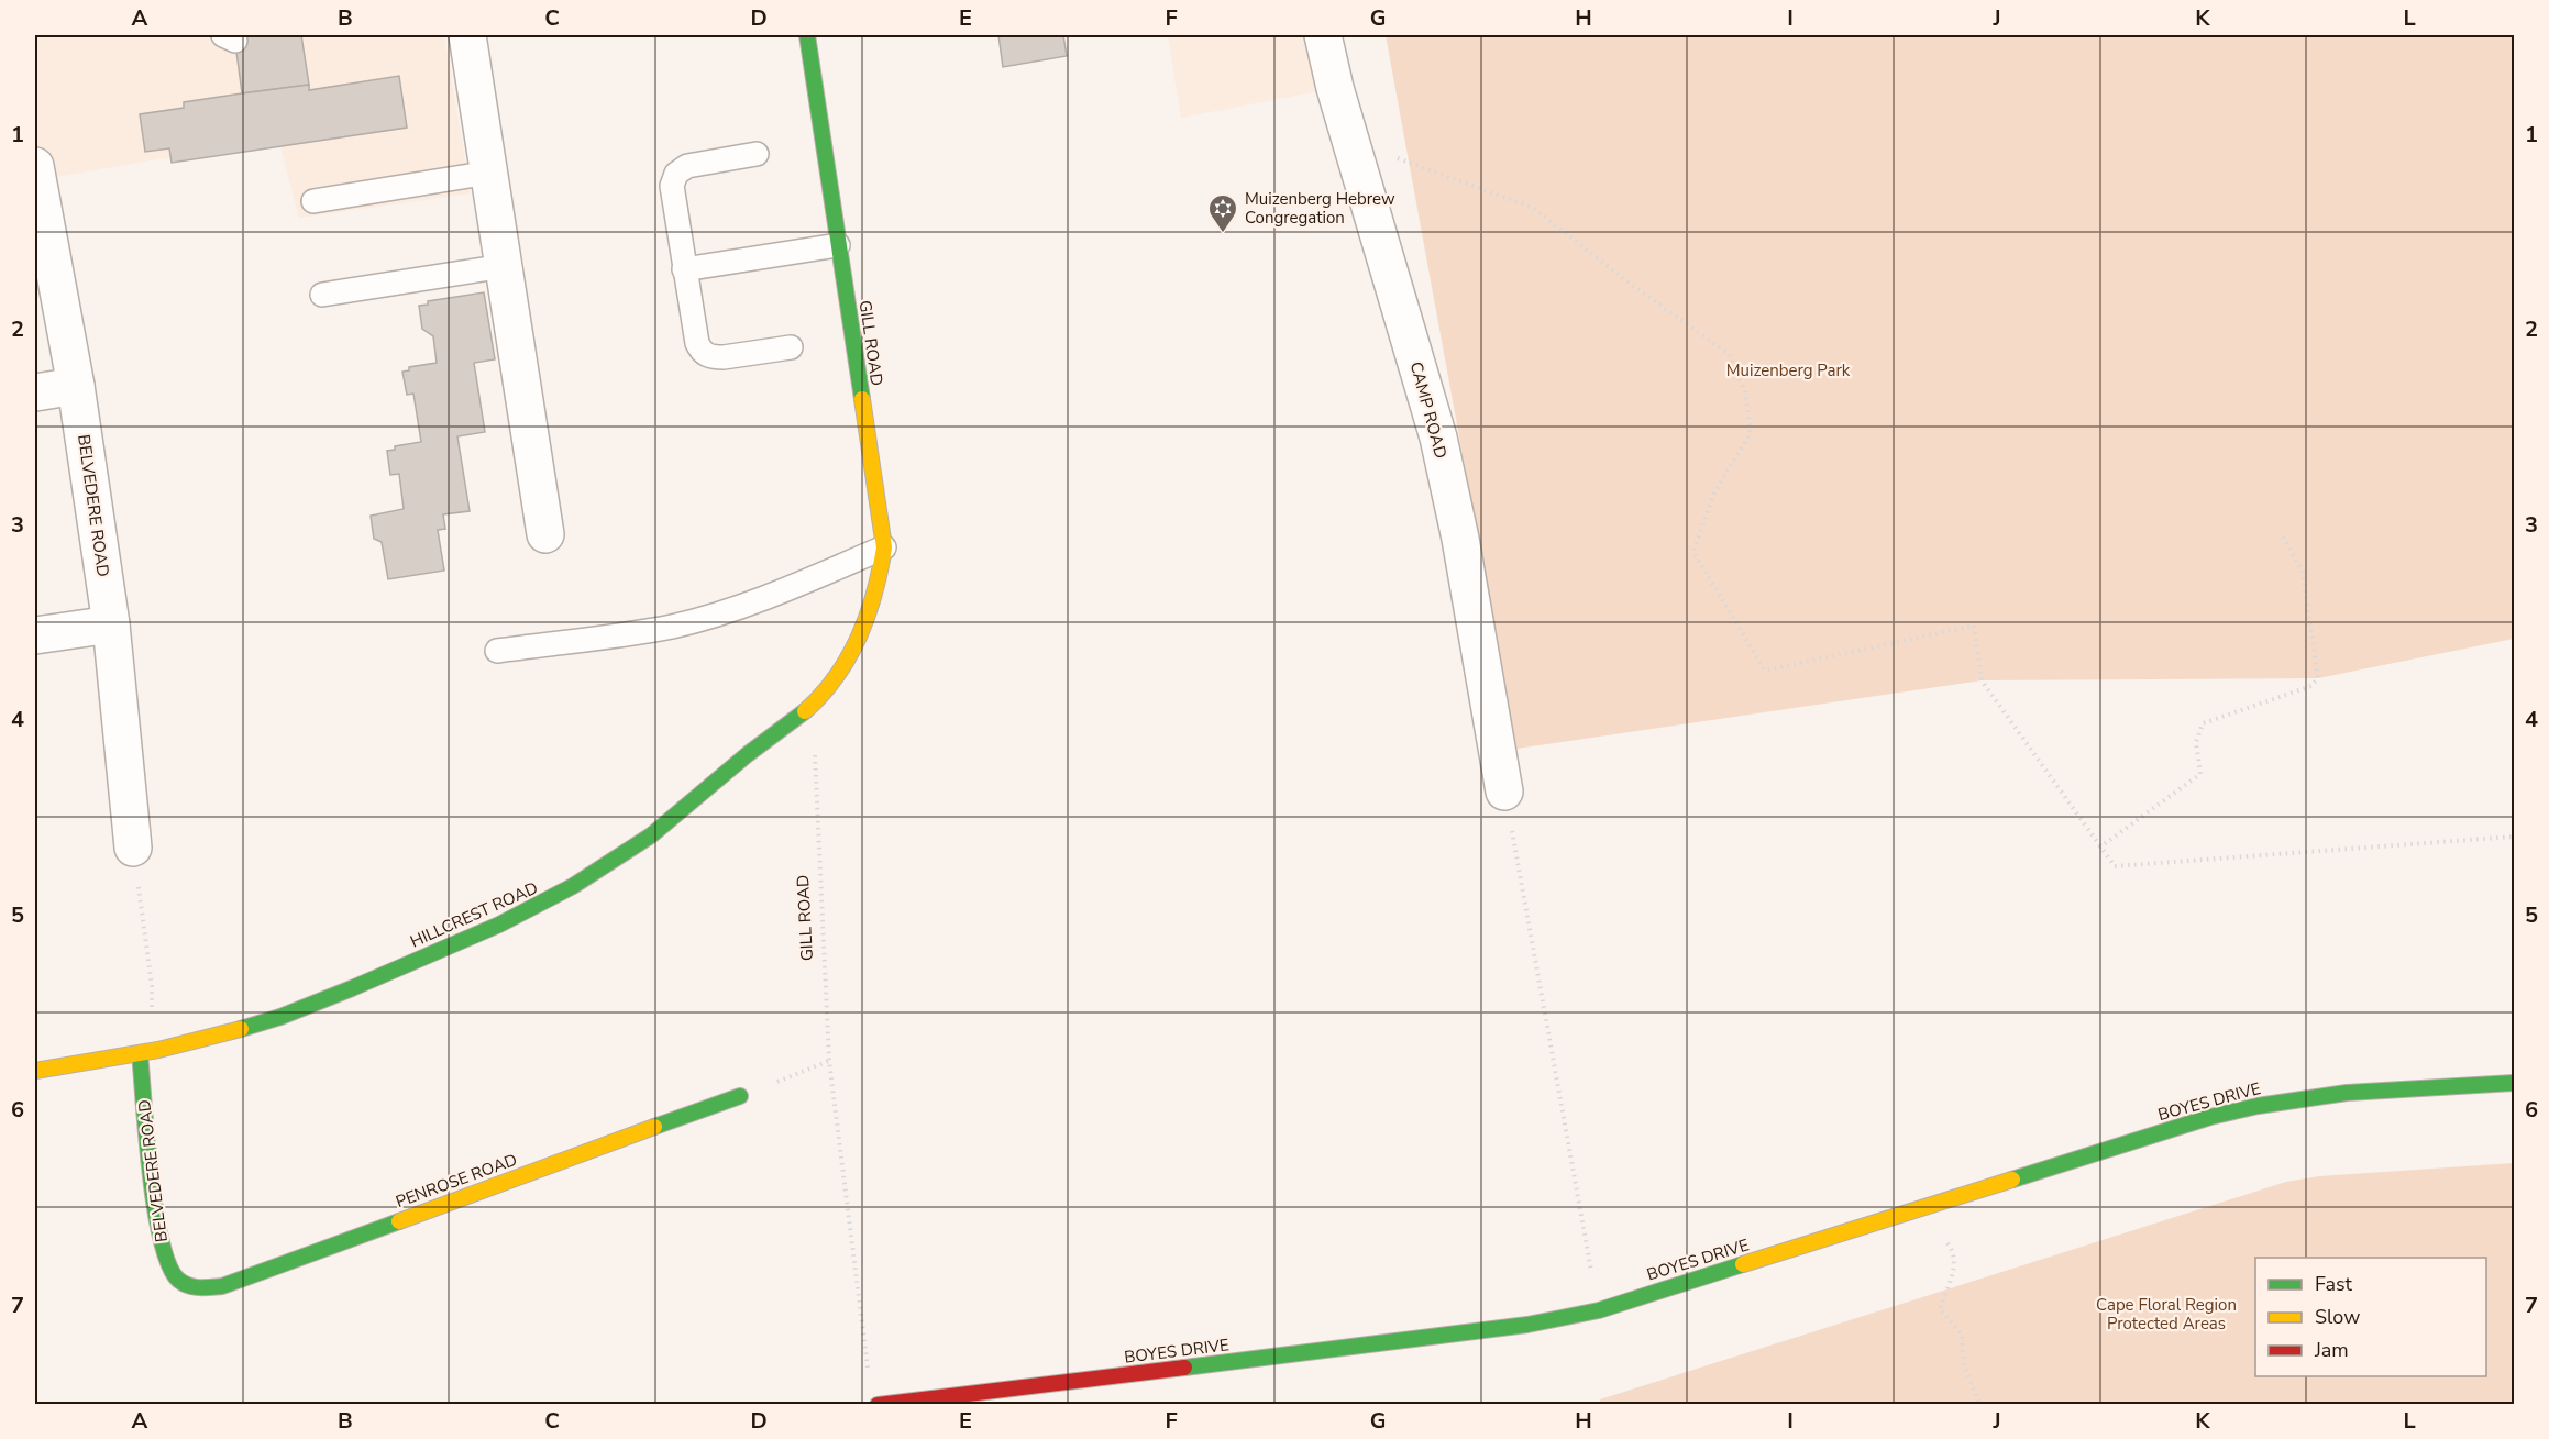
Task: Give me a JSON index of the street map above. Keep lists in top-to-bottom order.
{
  "streets": {
    "street": [
      "GILL ROAD",
      "CAMP ROAD",
      "BELVEDERE ROAD",
      "HILLCREST ROAD",
      "BOYES DRIVE",
      "PENROSE ROAD"
    ]
  },
  "crossings": [
    ["GILL ROAD", "HILLCREST ROAD"],
    ["BELVEDERE ROAD", "HILLCREST ROAD"],
    ["BELVEDERE ROAD", "PENROSE ROAD"]
  ],
  "parks": ["Muizenberg Park", "Cape Floral Region Protected Areas"],
  "places": {
    "synagogue": ["Muizenberg Hebrew Congregation"]
  },
  "legend": ["Fast", "Slow", "Jam"],
  "grid": {
    "columns": [
      "A",
      "B",
      "C",
      "D",
      "E",
      "F",
      "G",
      "H",
      "I",
      "J",
      "K",
      "L"
    ],
    "rows": [
      "1",
      "2",
      "3",
      "4",
      "5",
      "6",
      "7"
    ]
  }
}
